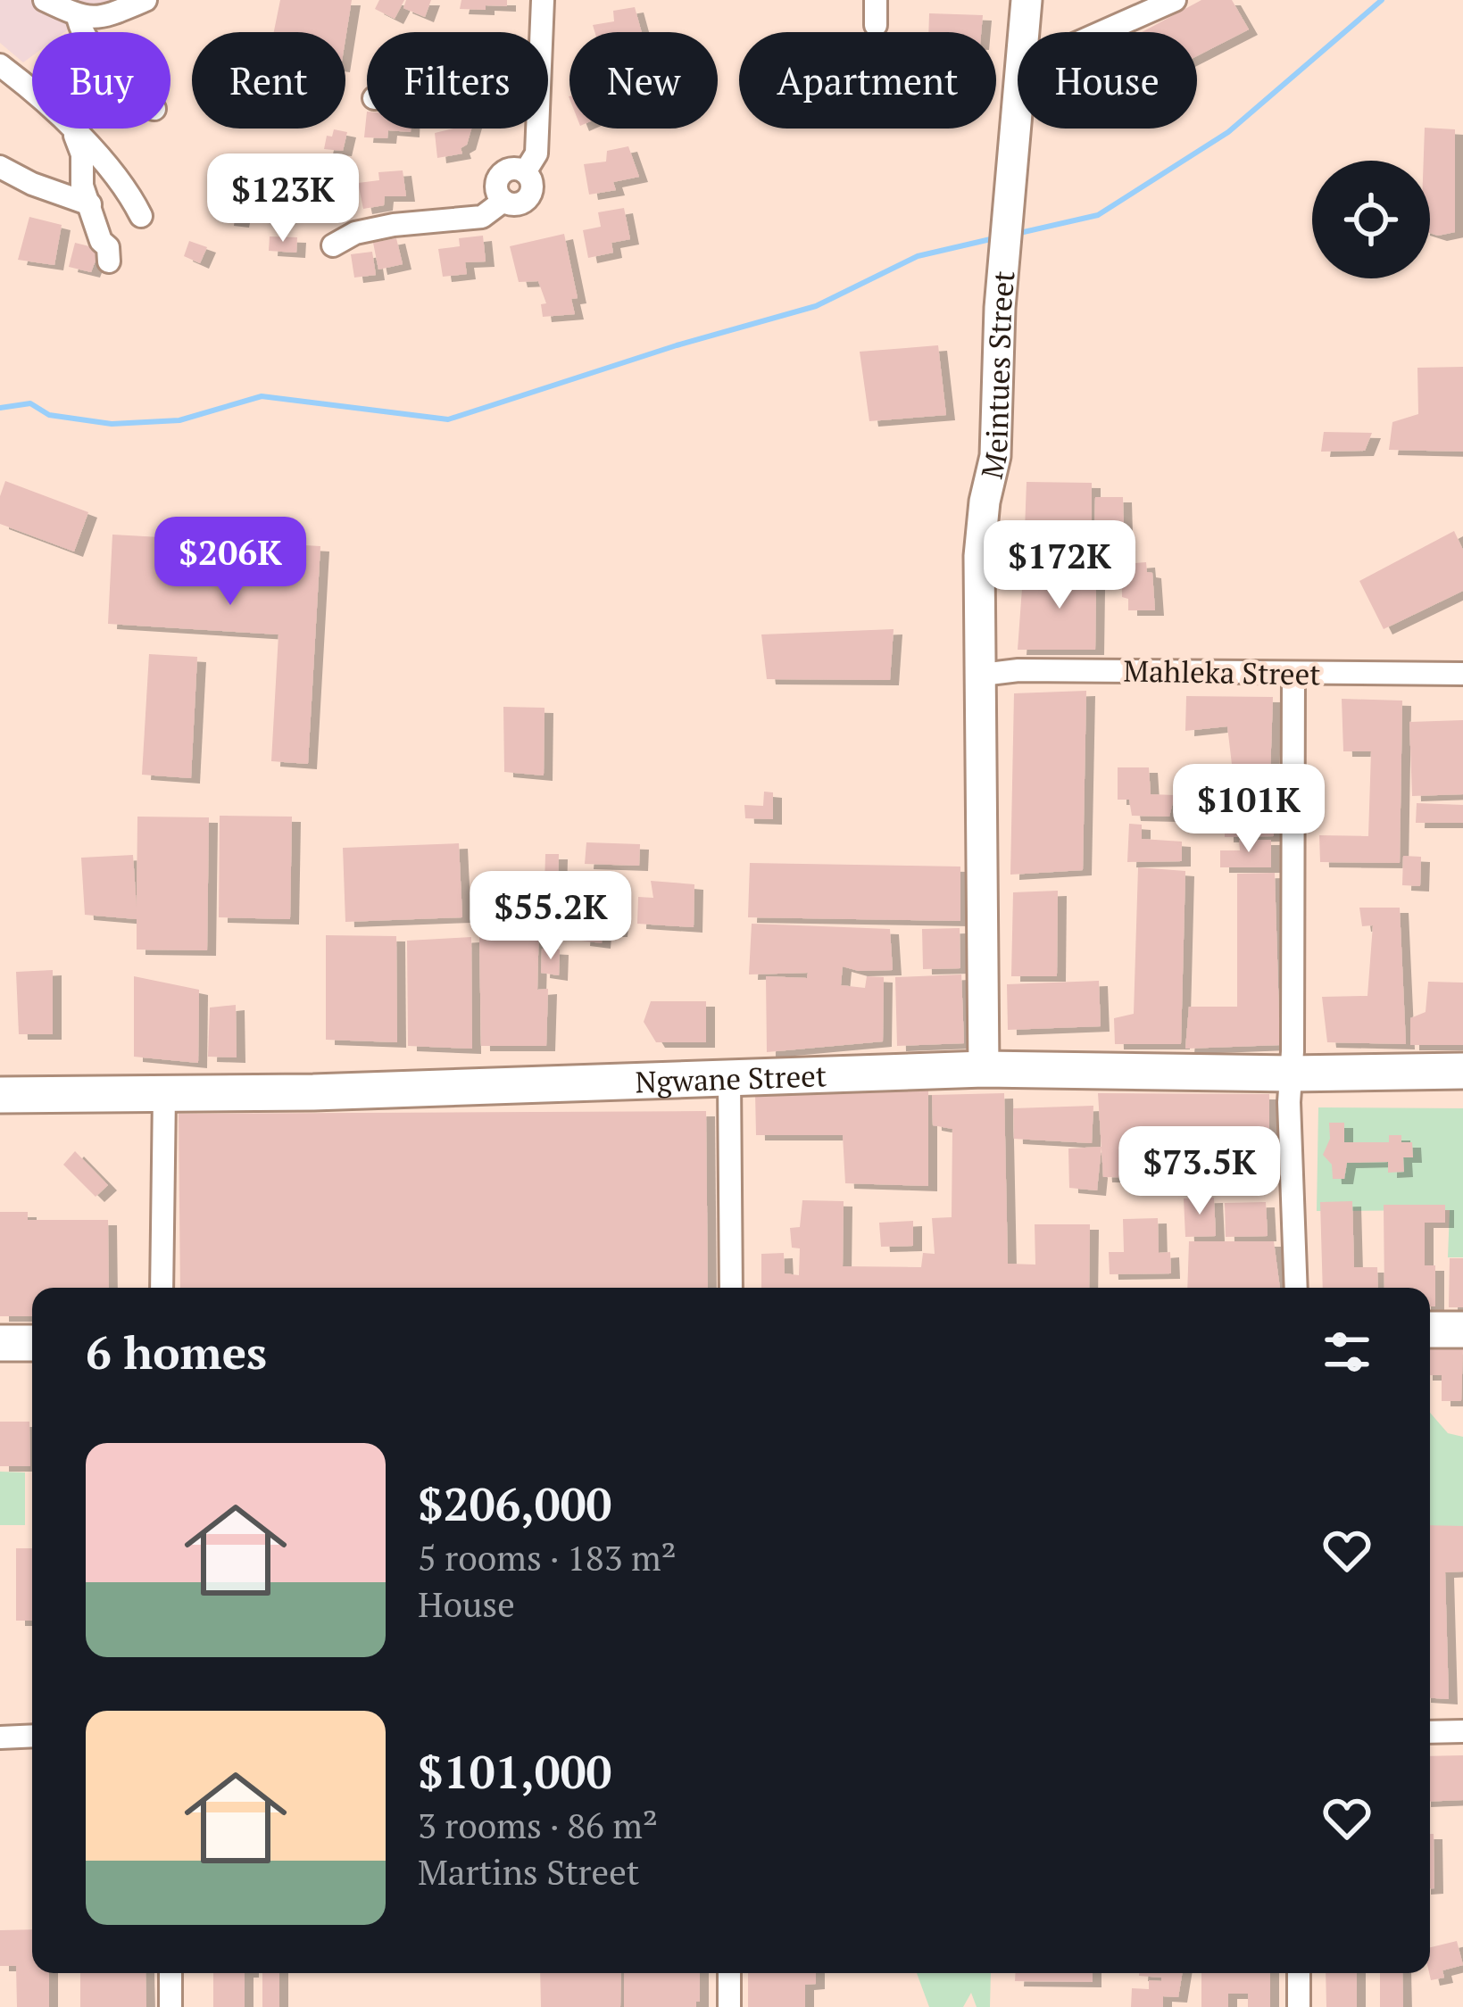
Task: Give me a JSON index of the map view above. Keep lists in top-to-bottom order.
{
  "streets": {
    "main road": ["Ngwane Street"],
    "street": ["Meintues Street", "Mahleka Street"]
  },
  "crossings": [
    ["Meintues Street", "Mahleka Street"],
    ["Meintues Street", "Ngwane Street"]
  ],
  "page": {
    "chip": [
      "Buy",
      "Rent",
      "Filters",
      "New",
      "Apartment",
      "House"
    ],
    "price": [
      "$123K",
      "$206K",
      "$172K",
      "$101K",
      "$55.2K",
      "$73.5K"
    ],
    "heading": "6 homes",
    "list": [
      {
        "name": "$206,000",
        "note": "5 rooms · 183 m² · House"
      },
      {
        "name": "$101,000",
        "note": "3 rooms · 86 m² · Martins Street"
      }
    ]
  }
}
